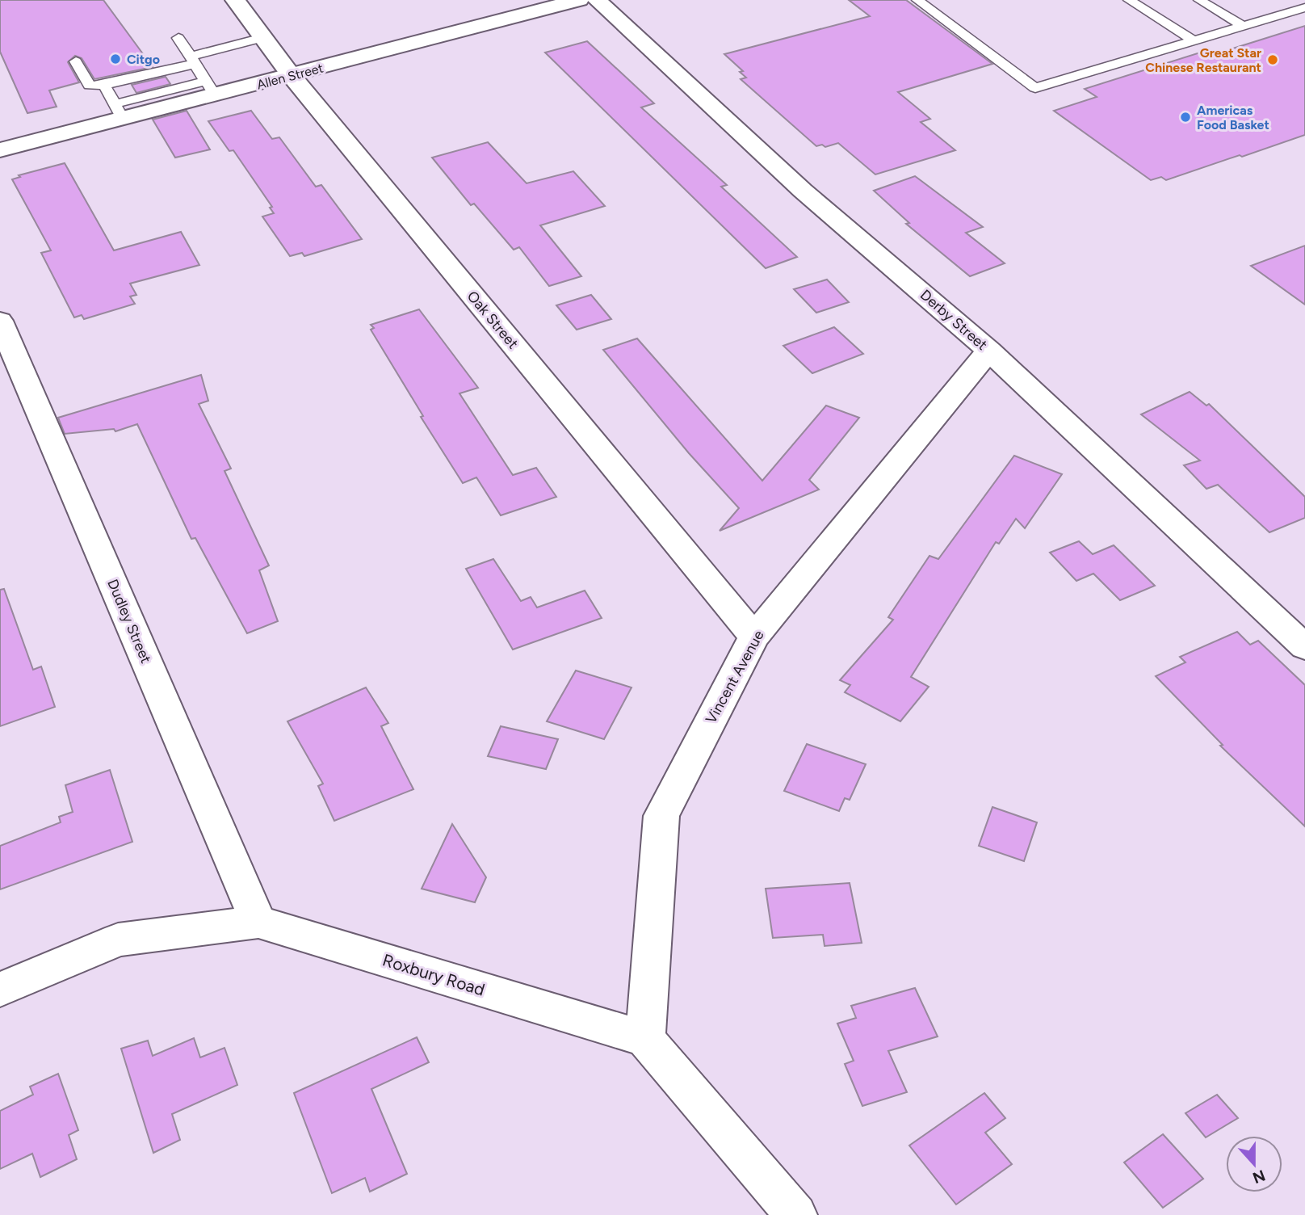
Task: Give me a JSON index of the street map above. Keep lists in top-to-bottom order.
{
  "streets": {
    "street": [
      "Allen Street",
      "Oak Street",
      "Derby Street",
      "Dudley Street",
      "Vincent Avenue",
      "Roxbury Road"
    ]
  },
  "crossings": [
    ["Allen Street", "Oak Street"],
    ["Oak Street", "Vincent Avenue"],
    ["Derby Street", "Vincent Avenue"],
    ["Dudley Street", "Roxbury Road"],
    ["Vincent Avenue", "Roxbury Road"]
  ],
  "places": ["Citgo", "Great Star Chinese Restaurant", "Americas Food Basket"],
  "north": "bottom"
}
